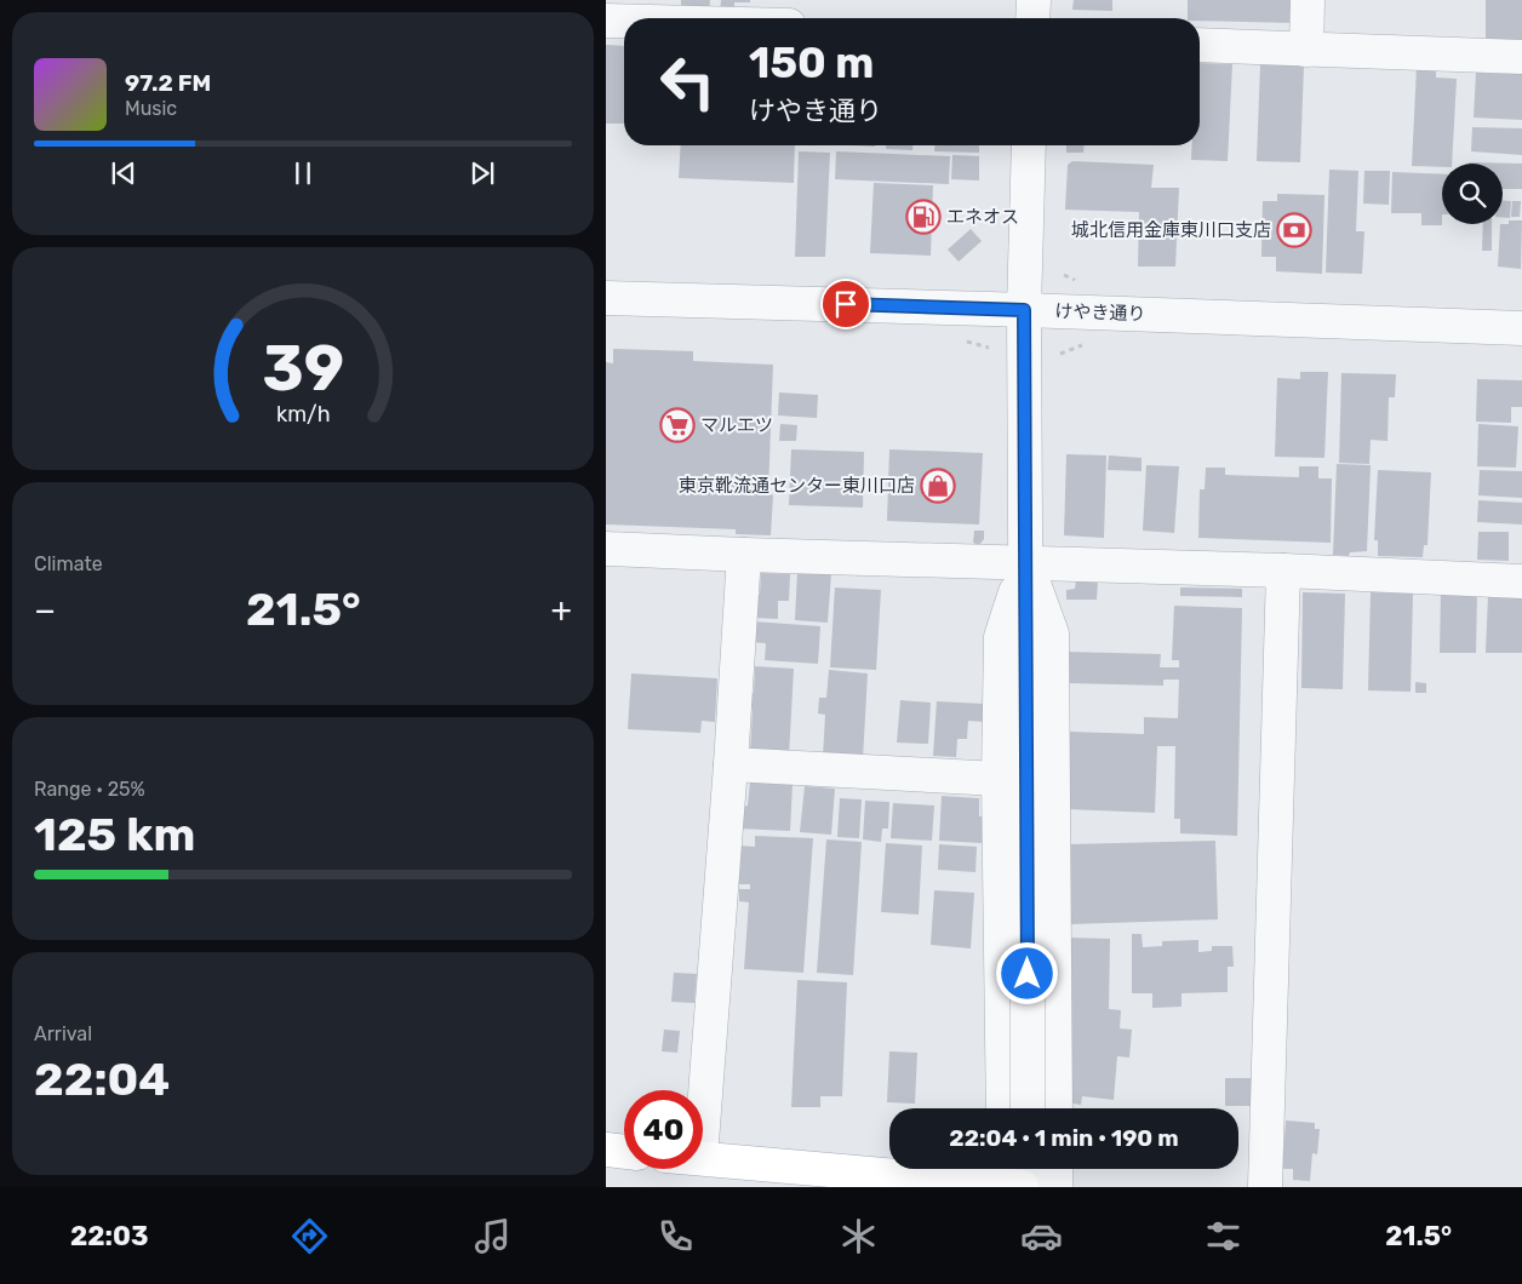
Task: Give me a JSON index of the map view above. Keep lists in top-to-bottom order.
{
  "streets": {
    "street": ["けやき通り"]
  },
  "places": {
    "fuel station": ["エネオス"],
    "bank": ["城北信用金庫東川口支店"],
    "supermarket": ["マルエツ"],
    "shop": ["東京靴流通センター東川口店"]
  },
  "page": {
    "turn": ["150 m", "けやき通り"],
    "song": ["97.2 FM", "Music"],
    "tile": [
      "Climate",
      ["Range · 25%", "125 km"],
      ["Arrival", "22:04"]
    ],
    "heat": ["−", "21.5°", "+"],
    "limit": "40",
    "trip": "22:04 · 1 min · 190 m",
    "tabs": ["22:03", "21.5°"],
    "gauge": ["39", "km/h"]
  }
}
